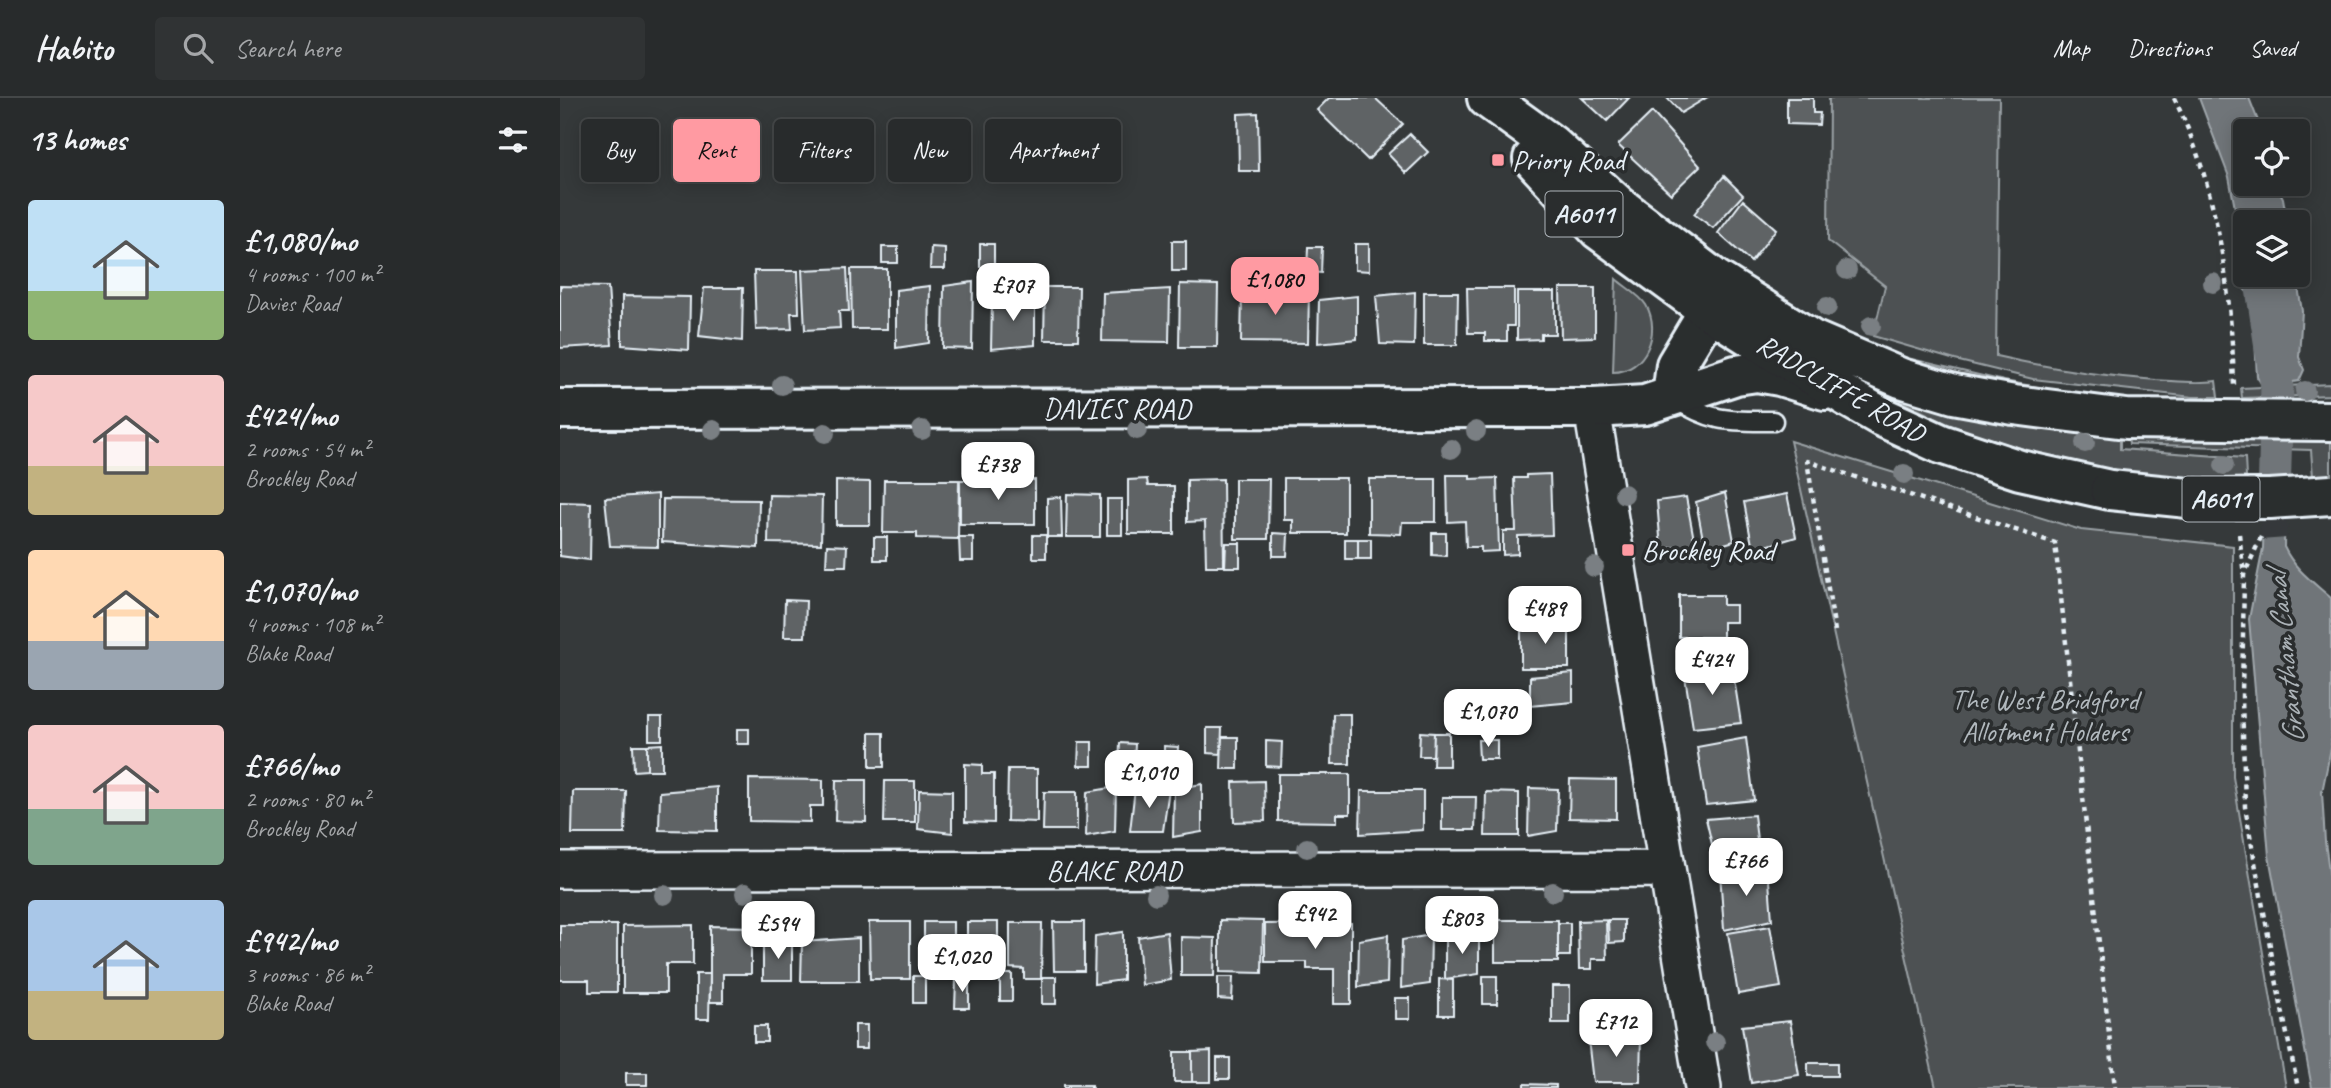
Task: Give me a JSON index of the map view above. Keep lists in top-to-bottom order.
{
  "streets": {
    "main road": ["A6011", "RADCLIFFE ROAD", "DAVIES ROAD"],
    "street": ["BLAKE ROAD"]
  },
  "crossings": [
    ["RADCLIFFE ROAD", "DAVIES ROAD"]
  ],
  "water": ["Grantham Canal"],
  "parks": ["The West Bridgford Allotment Holders"],
  "places": {
    "transit": ["Priory Road", "Brockley Road"]
  },
  "page": {
    "header": "Habito",
    "search": "Search here",
    "nav": ["Map", "Directions", "Saved"],
    "heading": "13 homes",
    "chip": [
      "Buy",
      "Rent",
      "Filters",
      "New",
      "Apartment"
    ],
    "list": [
      {
        "name": "£1,080/mo",
        "note": "4 rooms · 100 m² · Davies Road"
      },
      {
        "name": "£424/mo",
        "note": "2 rooms · 54 m² · Brockley Road"
      },
      {
        "name": "£1,070/mo",
        "note": "4 rooms · 108 m² · Blake Road"
      },
      {
        "name": "£766/mo",
        "note": "2 rooms · 80 m² · Brockley Road"
      },
      {
        "name": "£942/mo",
        "note": "3 rooms · 86 m² · Blake Road"
      }
    ],
    "price": [
      "£1,080",
      "£707",
      "£738",
      "£489",
      "£424",
      "£1,070",
      "£1,010",
      "£766",
      "£942",
      "£803",
      "£594",
      "£1,020",
      "£712"
    ]
  }
}
